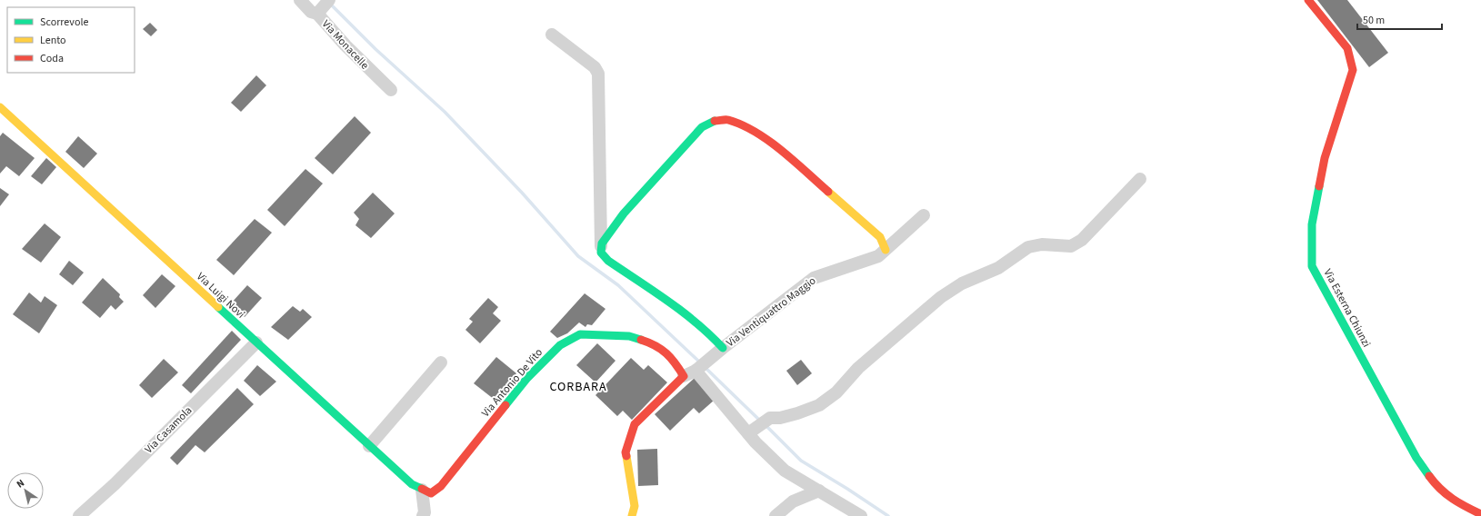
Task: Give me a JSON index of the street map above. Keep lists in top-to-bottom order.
{
  "streets": {
    "main road": ["Via Luigi Novi", "Via Esterna Chiunzi", "Via Antonio De Vito"],
    "street": ["Via Monacelle", "Via Ventiquattro Maggio", "Via Casamola"]
  },
  "crossings": [
    ["Via Luigi Novi", "Via Antonio De Vito"],
    ["Via Luigi Novi", "Via Casamola"],
    ["Via Ventiquattro Maggio", "Via Antonio De Vito"]
  ],
  "districts": ["CORBARA"],
  "legend": ["Scorrevole", "Lento", "Coda"],
  "scale_bar": "50 m",
  "north": "top left"
}
